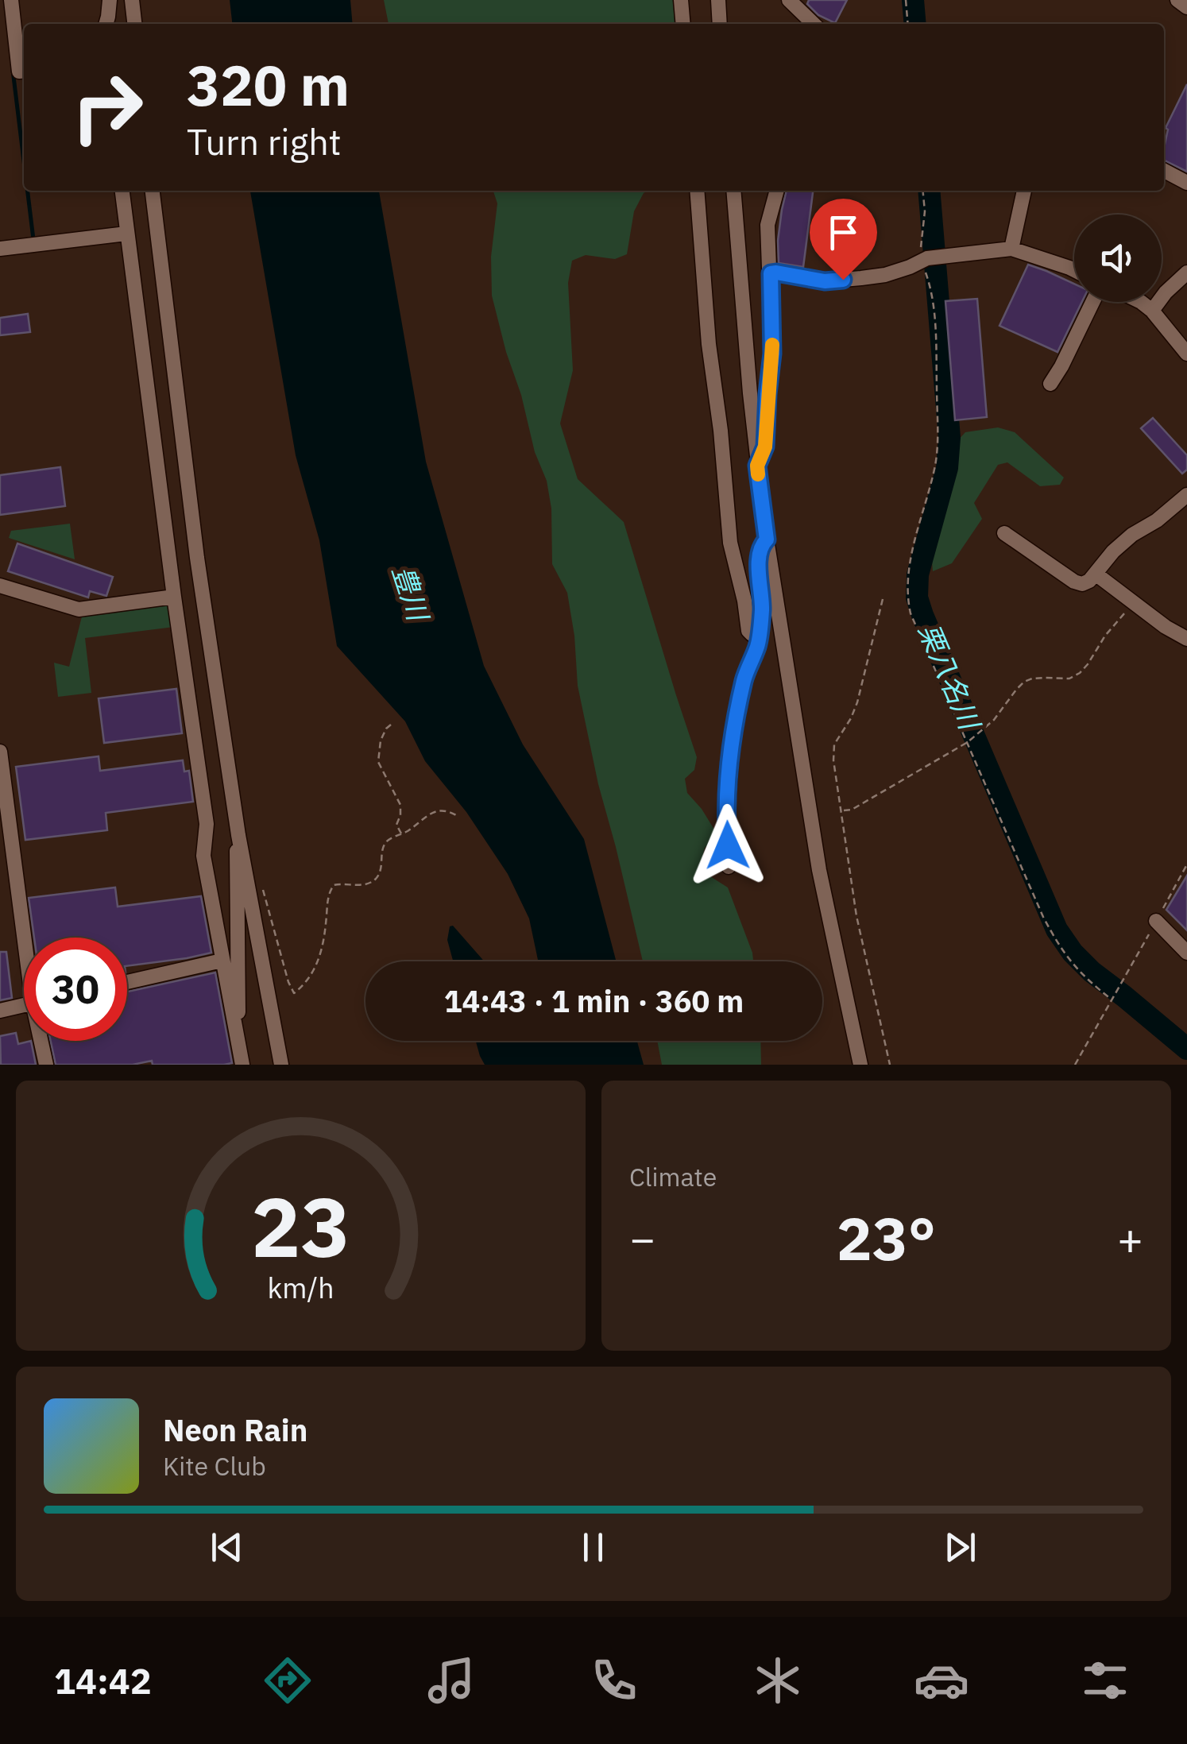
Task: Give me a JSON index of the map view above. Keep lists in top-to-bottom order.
{
  "water": ["豊川", "栗八名川"],
  "page": {
    "turn": ["320 m", "Turn right"],
    "limit": "30",
    "trip": "14:43 · 1 min · 360 m",
    "tile": "Climate",
    "heat": ["−", "23°", "+"],
    "song": ["Neon Rain", "Kite Club"],
    "tabs": "14:42",
    "gauge": ["23", "km/h"]
  }
}
